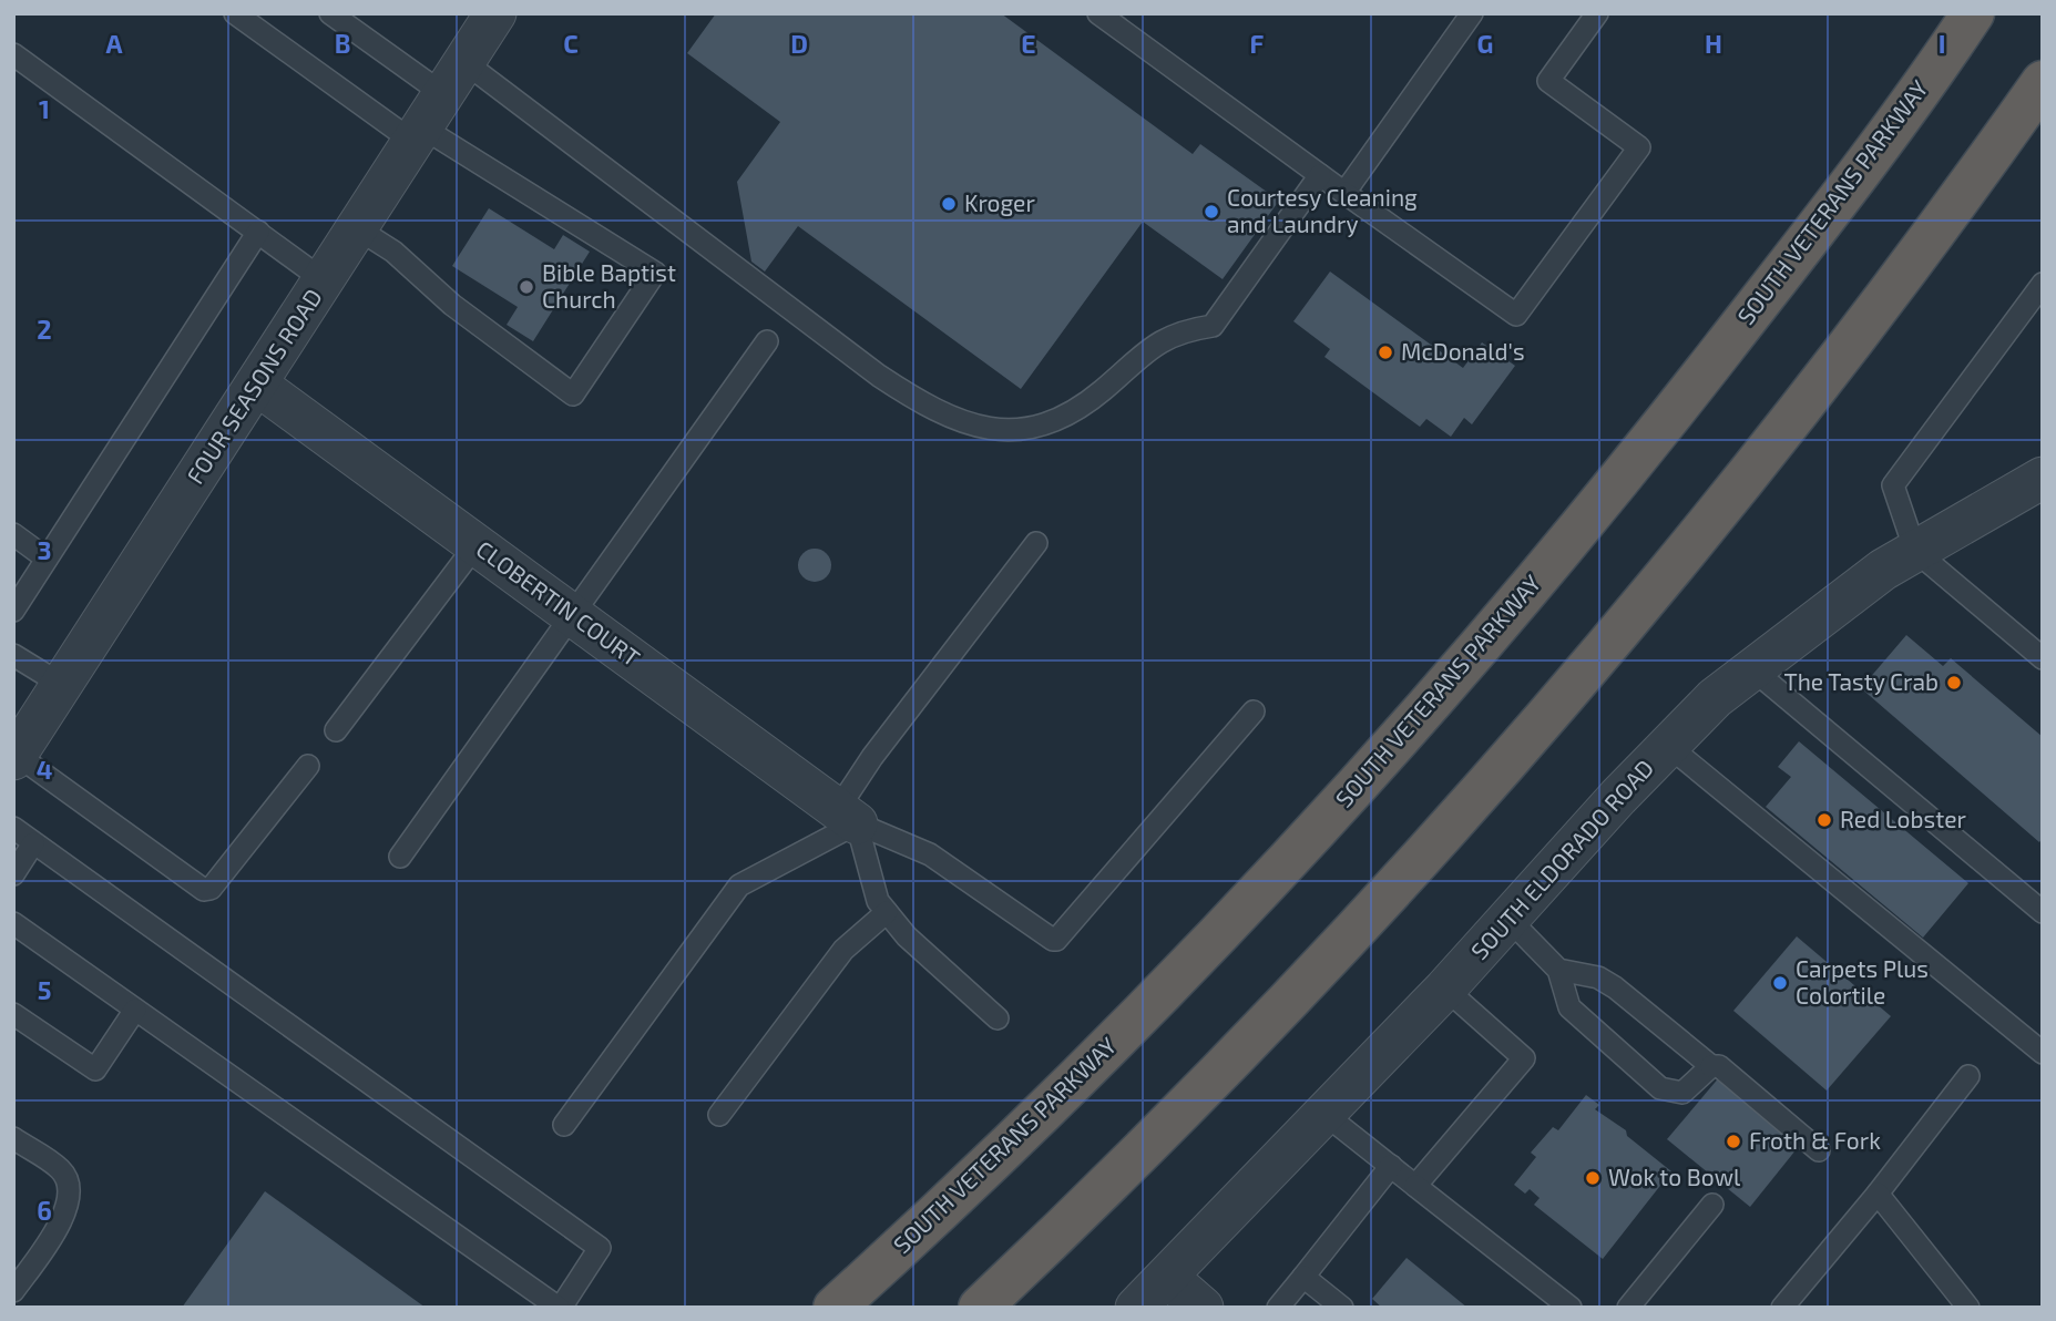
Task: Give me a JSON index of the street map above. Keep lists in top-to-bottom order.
{
  "streets": {
    "highway": ["SOUTH VETERANS PARKWAY"],
    "street": ["FOUR SEASONS ROAD", "CLOBERTIN COURT", "SOUTH ELDORADO ROAD"]
  },
  "crossings": [
    ["FOUR SEASONS ROAD", "CLOBERTIN COURT"]
  ],
  "places": [
    "Kroger",
    "Courtesy Cleaning and Laundry",
    "Bible Baptist Church",
    "McDonald's",
    "The Tasty Crab",
    "Red Lobster",
    "Carpets Plus Colortile",
    "Froth & Fork",
    "Wok to Bowl"
  ],
  "grid": {
    "columns": [
      "A",
      "B",
      "C",
      "D",
      "E",
      "F",
      "G",
      "H",
      "I"
    ],
    "rows": [
      "1",
      "2",
      "3",
      "4",
      "5",
      "6"
    ]
  }
}
